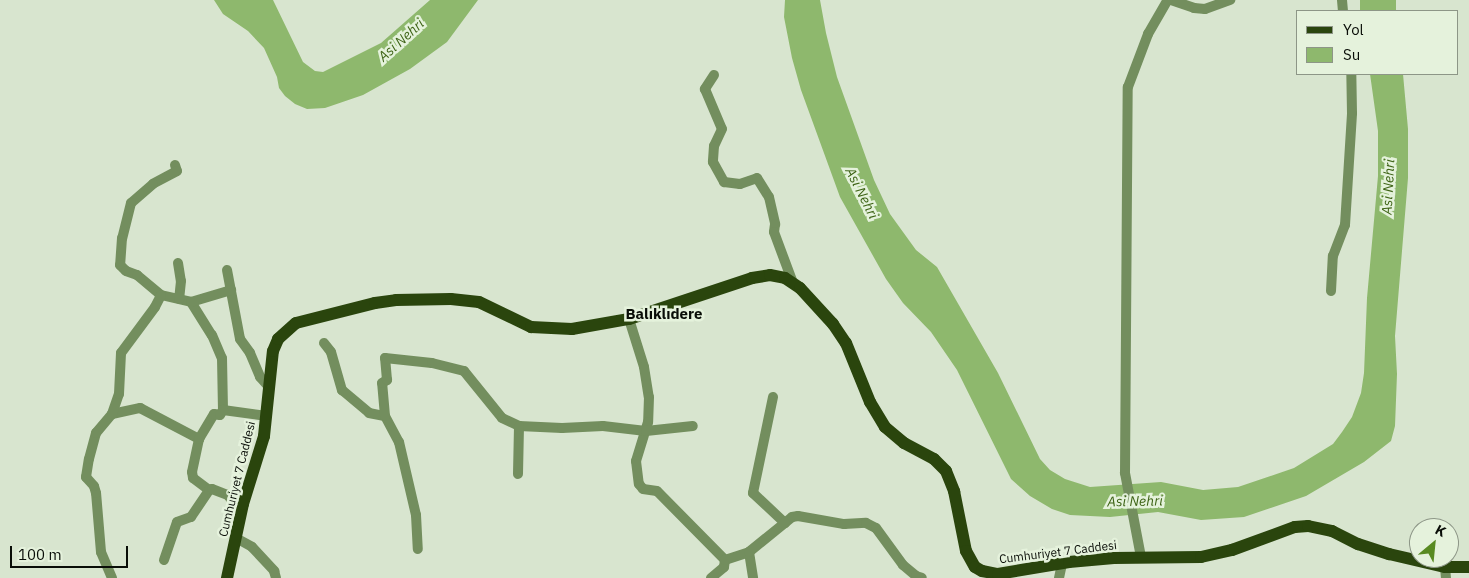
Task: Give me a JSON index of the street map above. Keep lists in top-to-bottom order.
{
  "streets": {
    "main road": ["Cumhuriyet 7 Caddesi"]
  },
  "districts": ["Balıklıdere"],
  "water": ["Asi Nehri"],
  "legend": ["Yol", "Su"],
  "scale_bar": "100 m",
  "north": "top right"
}
